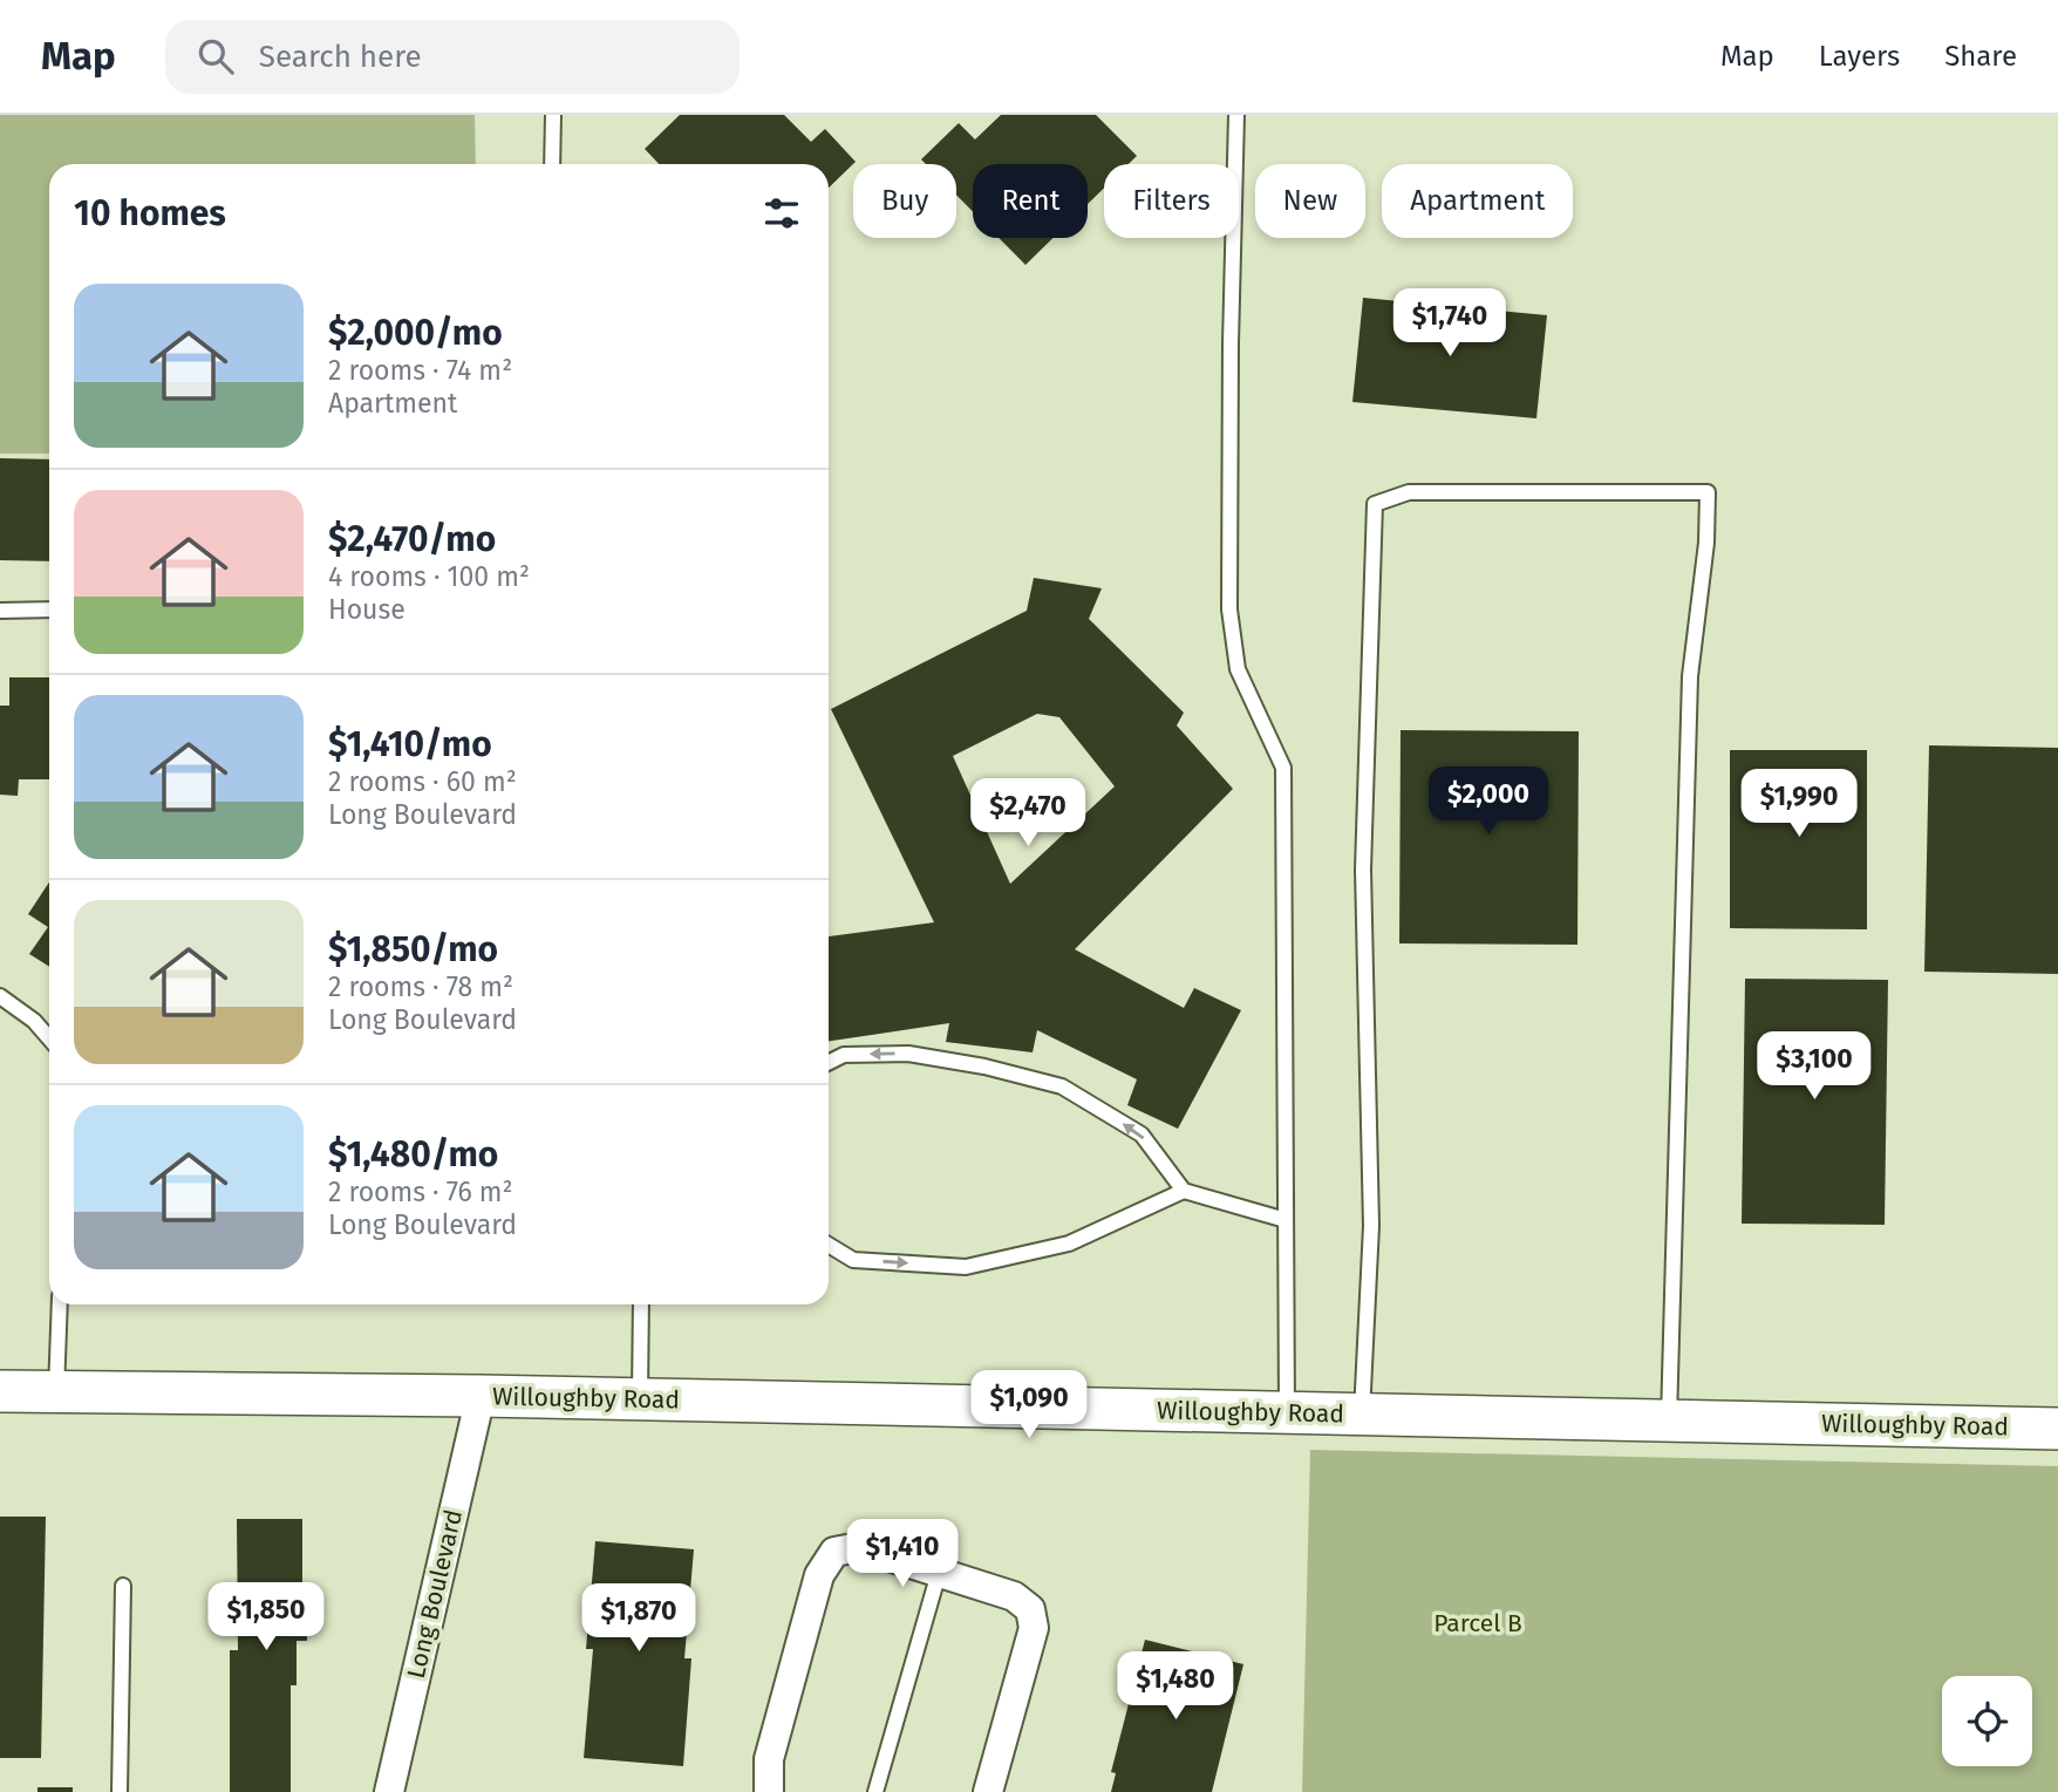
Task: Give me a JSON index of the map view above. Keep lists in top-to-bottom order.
{
  "streets": {
    "street": ["Willoughby Road", "Long Boulevard"]
  },
  "crossings": [
    ["Willoughby Road", "Long Boulevard"]
  ],
  "parks": ["Parcel B"],
  "page": {
    "header": "Map",
    "search": "Search here",
    "nav": ["Map", "Layers", "Share"],
    "chip": [
      "Buy",
      "Rent",
      "Filters",
      "New",
      "Apartment"
    ],
    "heading": "10 homes",
    "list": [
      {
        "name": "$2,000/mo",
        "note": "2 rooms · 74 m² · Apartment"
      },
      {
        "name": "$2,470/mo",
        "note": "4 rooms · 100 m² · House"
      },
      {
        "name": "$1,410/mo",
        "note": "2 rooms · 60 m² · Long Boulevard"
      },
      {
        "name": "$1,850/mo",
        "note": "2 rooms · 78 m² · Long Boulevard"
      },
      {
        "name": "$1,480/mo",
        "note": "2 rooms · 76 m² · Long Boulevard"
      }
    ],
    "price": [
      "$1,740",
      "$2,000",
      "$1,990",
      "$2,470",
      "$3,100",
      "$1,090",
      "$1,410",
      "$1,850",
      "$1,870",
      "$1,480"
    ]
  }
}
